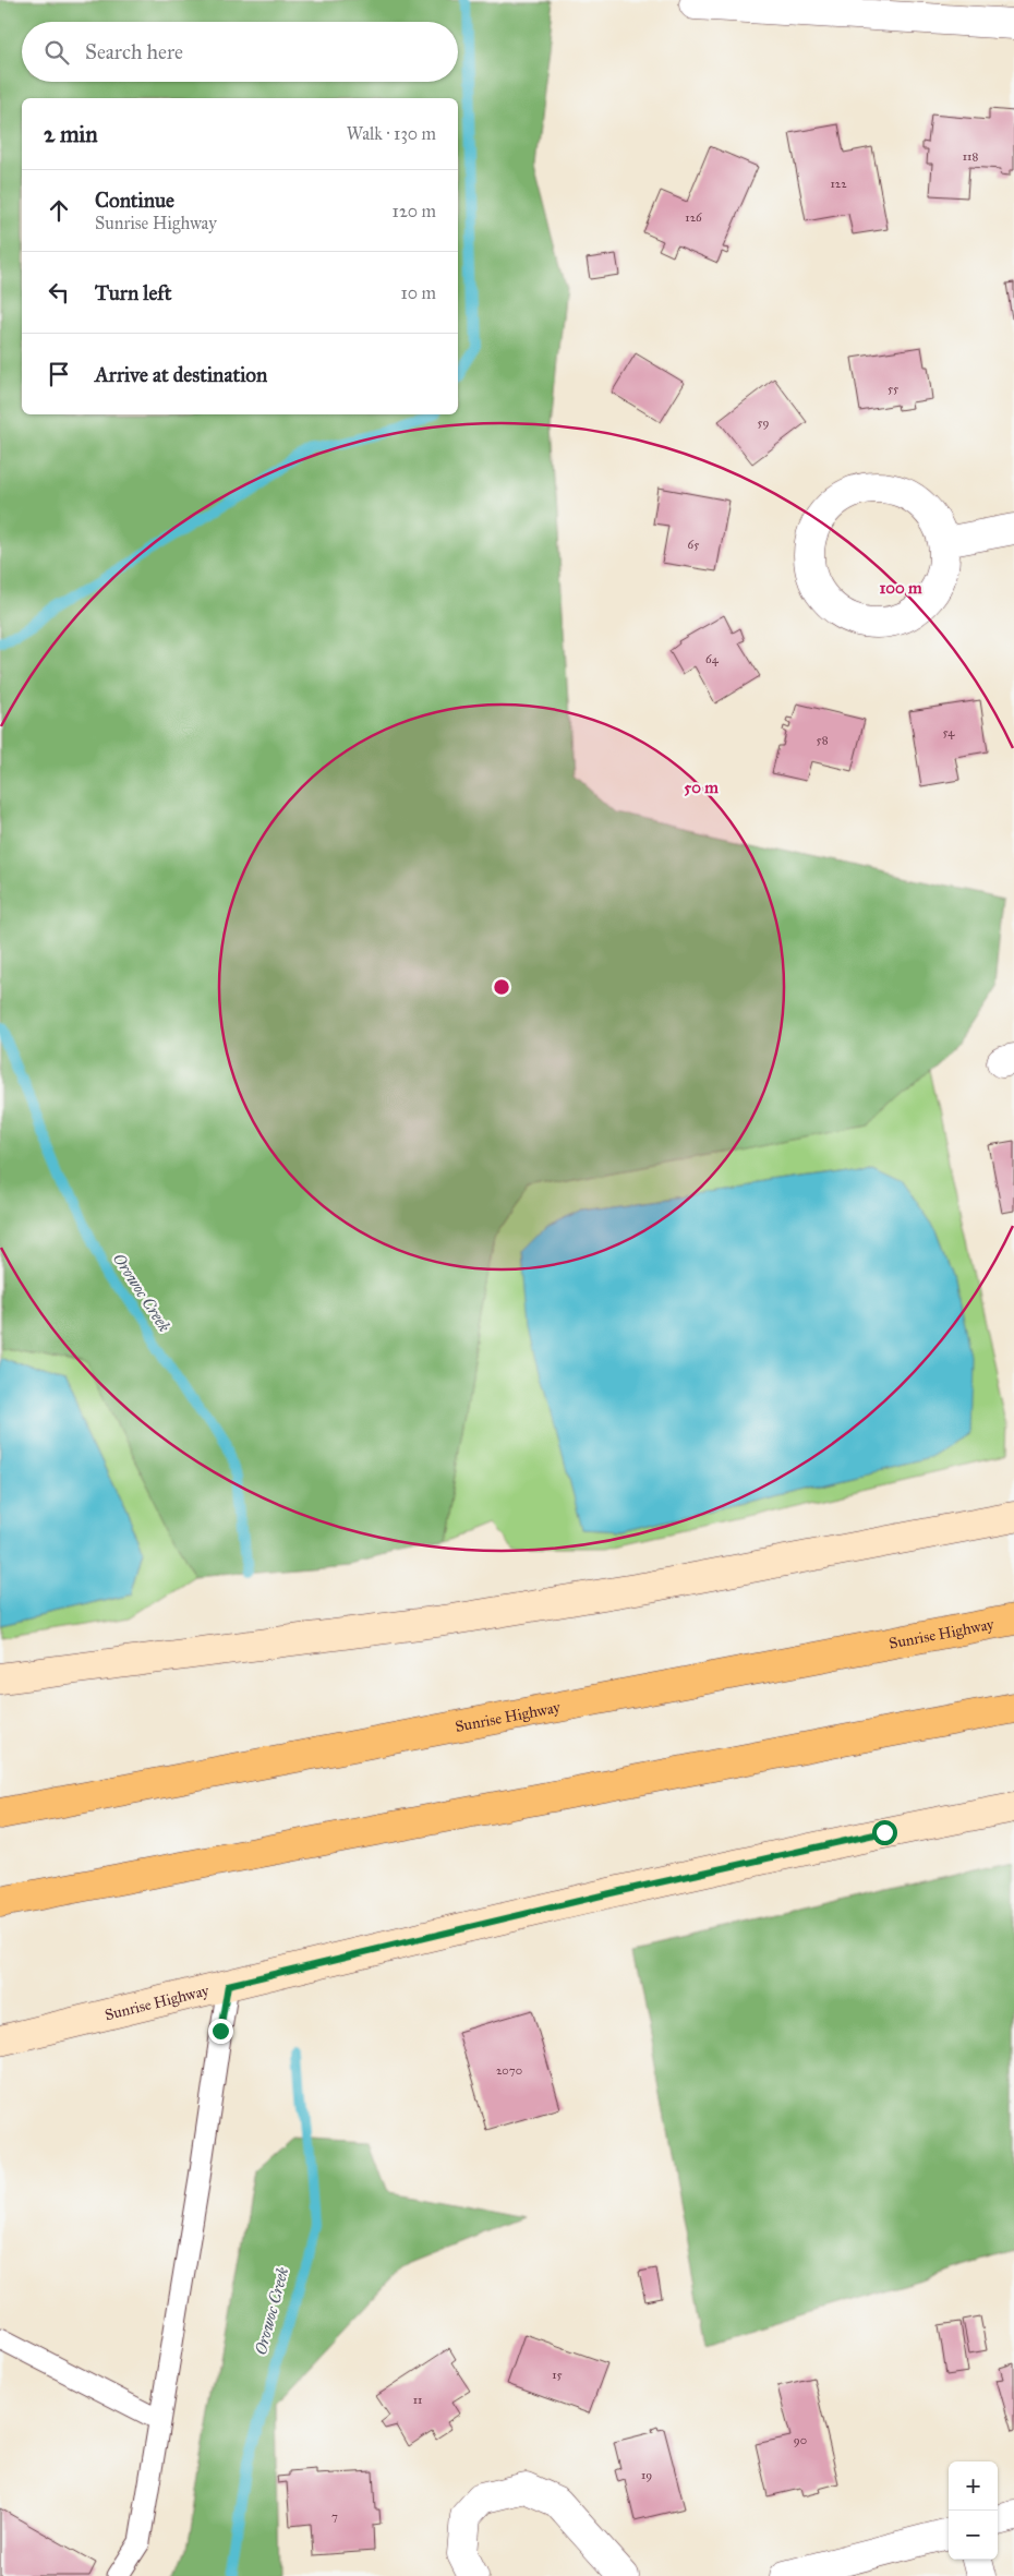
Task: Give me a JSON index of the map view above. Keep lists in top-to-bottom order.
{
  "streets": {
    "highway": ["Sunrise Highway"]
  },
  "water": ["Orowoc Creek"],
  "house_numbers": [
    "118",
    "122",
    "126",
    "55",
    "59",
    "65",
    "64",
    "54",
    "58",
    "2070",
    "15",
    "11",
    "90",
    "19",
    "7"
  ],
  "page": {
    "search": "Search here",
    "heading": ["2 min", "Walk · 130 m"],
    "list": [
      ["Continue", "Sunrise Highway", "120 m"],
      ["Turn left", "10 m"],
      "Arrive at destination"
    ],
    "map_buttons": ["+", "−"]
  },
  "rings": ["100 m", "50 m"]
}
